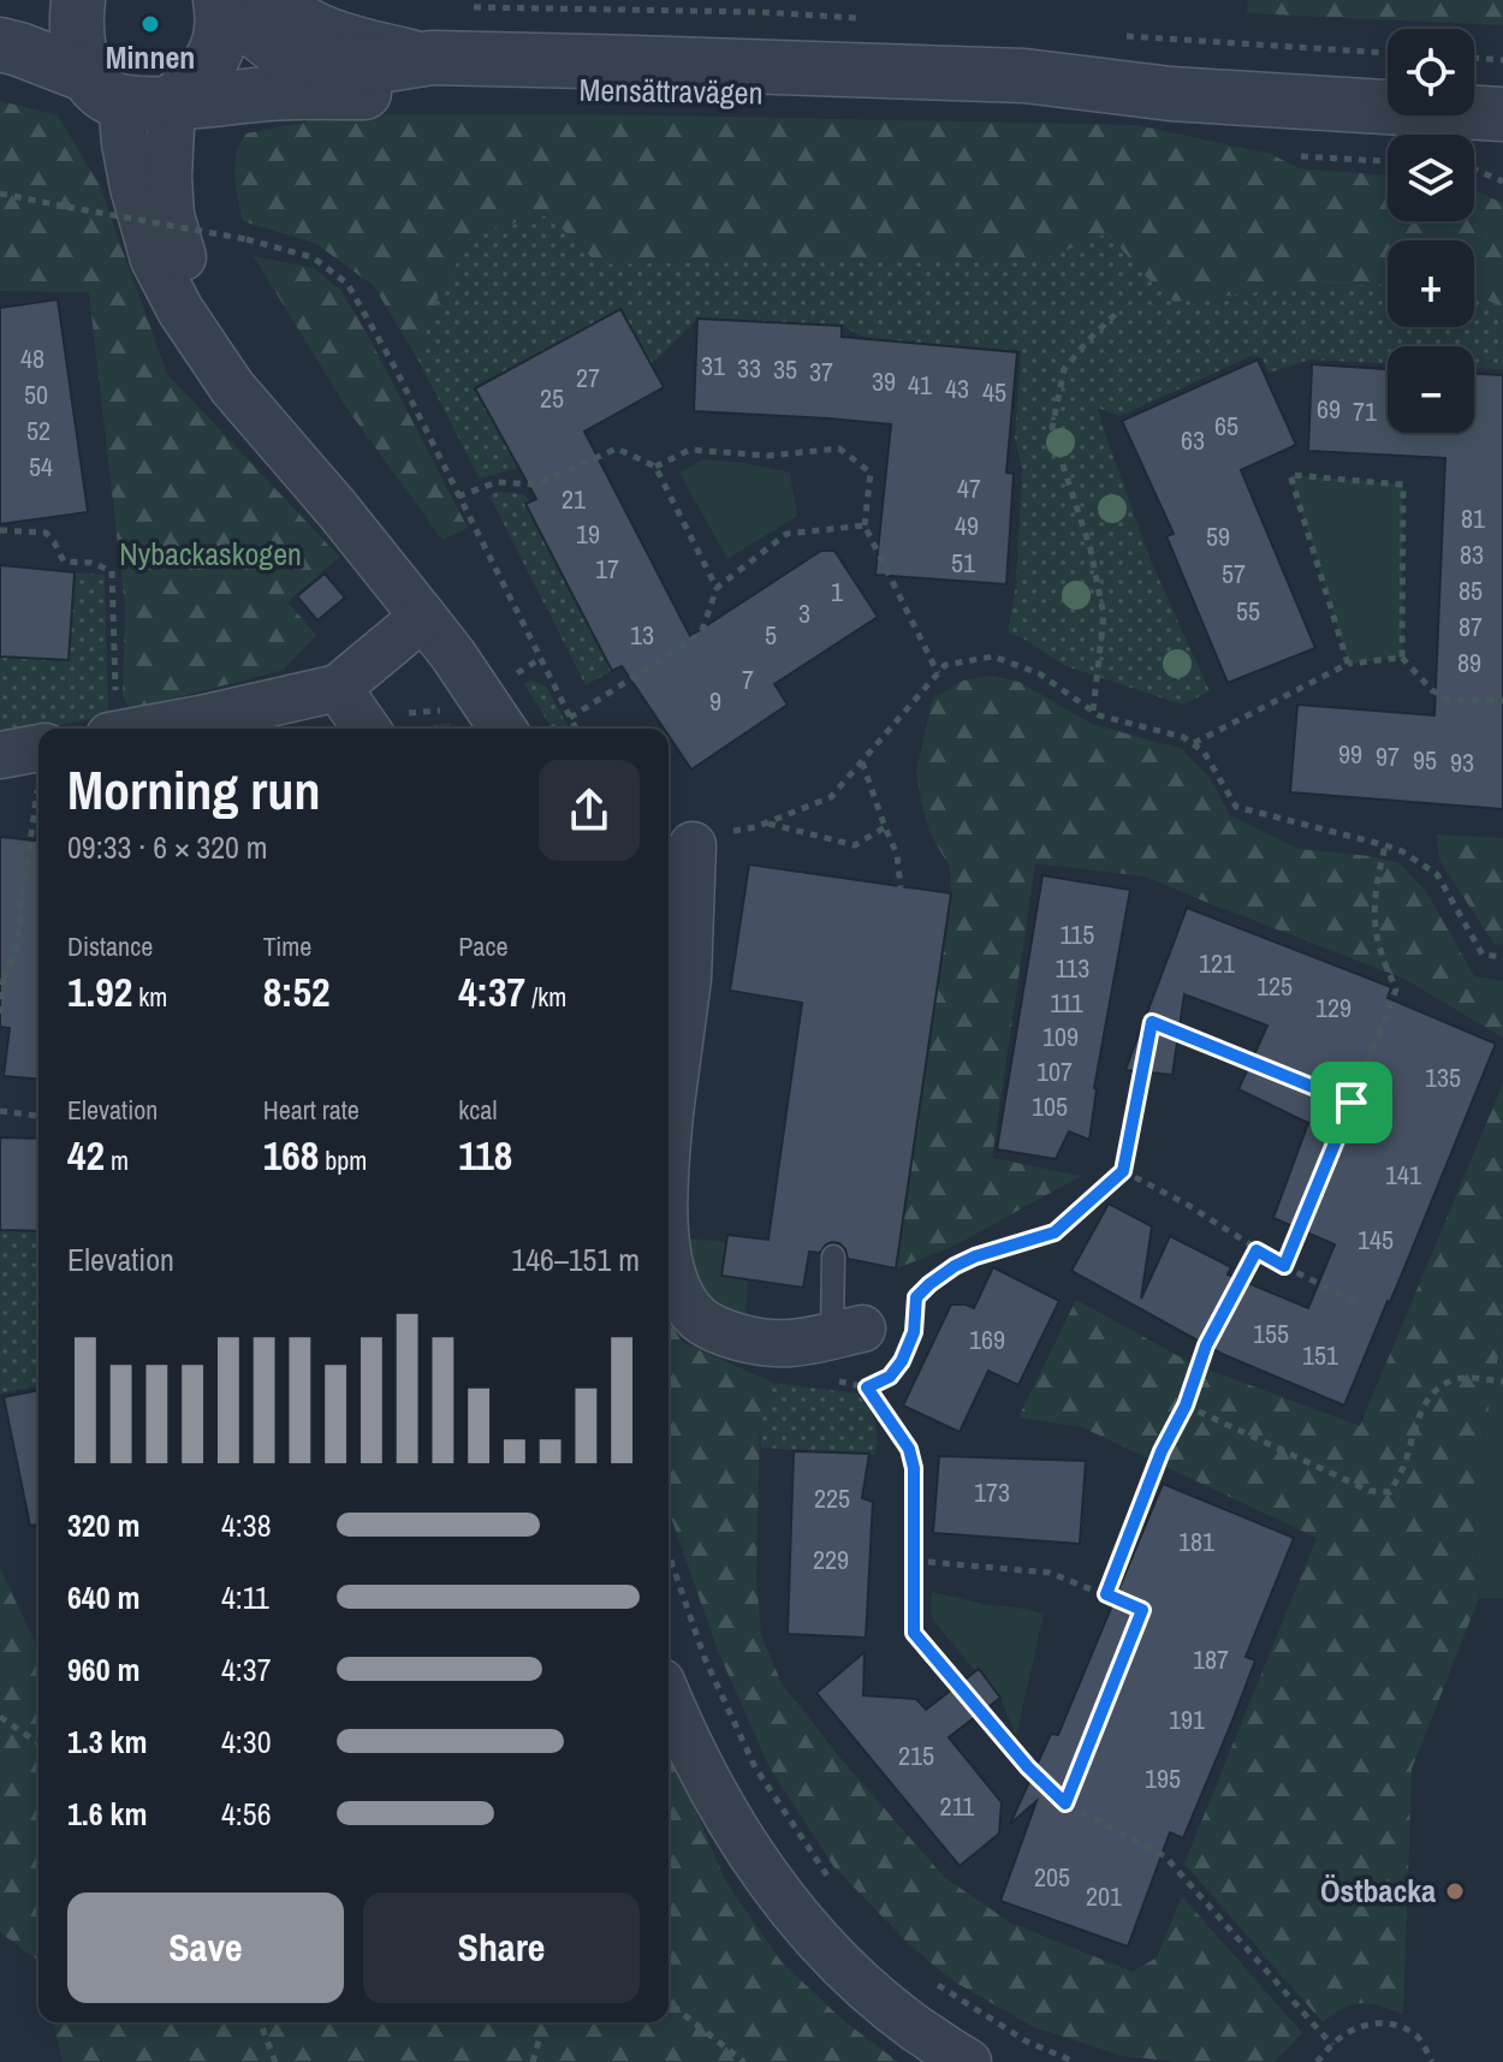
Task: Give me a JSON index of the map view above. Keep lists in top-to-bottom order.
{
  "streets": {
    "street": ["Mensättravägen"]
  },
  "parks": ["Nybackaskogen"],
  "places": ["Minnen", "Östbacka"],
  "house_numbers": [
    "48",
    "31",
    "33",
    "35",
    "37",
    "27",
    "39",
    "41",
    "43",
    "45",
    "50",
    "25",
    "69",
    "71",
    "65",
    "52",
    "63",
    "54",
    "47",
    "21",
    "81",
    "49",
    "19",
    "59",
    "83",
    "51",
    "17",
    "57",
    "85",
    "1",
    "55",
    "3",
    "87",
    "13",
    "5",
    "89",
    "7",
    "9",
    "99",
    "97",
    "95",
    "93",
    "115",
    "121",
    "113",
    "125",
    "111",
    "129",
    "109",
    "107",
    "135",
    "105",
    "141",
    "145",
    "155",
    "169",
    "151",
    "173",
    "225",
    "181",
    "229",
    "187",
    "191",
    "215",
    "195",
    "211",
    "205",
    "201"
  ],
  "page": {
    "map_buttons": ["+", "−"],
    "heading": ["Morning run", "09:33 · 6 × 320 m"],
    "stats": [
      ["Distance", "1.92 km"],
      ["Time", "8:52"],
      ["Pace", "4:37 /km"],
      ["Elevation", "42 m"],
      ["Heart rate", "168 bpm"],
      ["kcal", "118"]
    ],
    "chart": ["Elevation", "146–151 m"],
    "list": [
      {
        "name": "320 m",
        "note": "4:38"
      },
      {
        "name": "640 m",
        "note": "4:11"
      },
      {
        "name": "960 m",
        "note": "4:37"
      },
      {
        "name": "1.3 km",
        "note": "4:30"
      },
      {
        "name": "1.6 km",
        "note": "4:56"
      }
    ],
    "buttons": ["Save", "Share"]
  }
}
